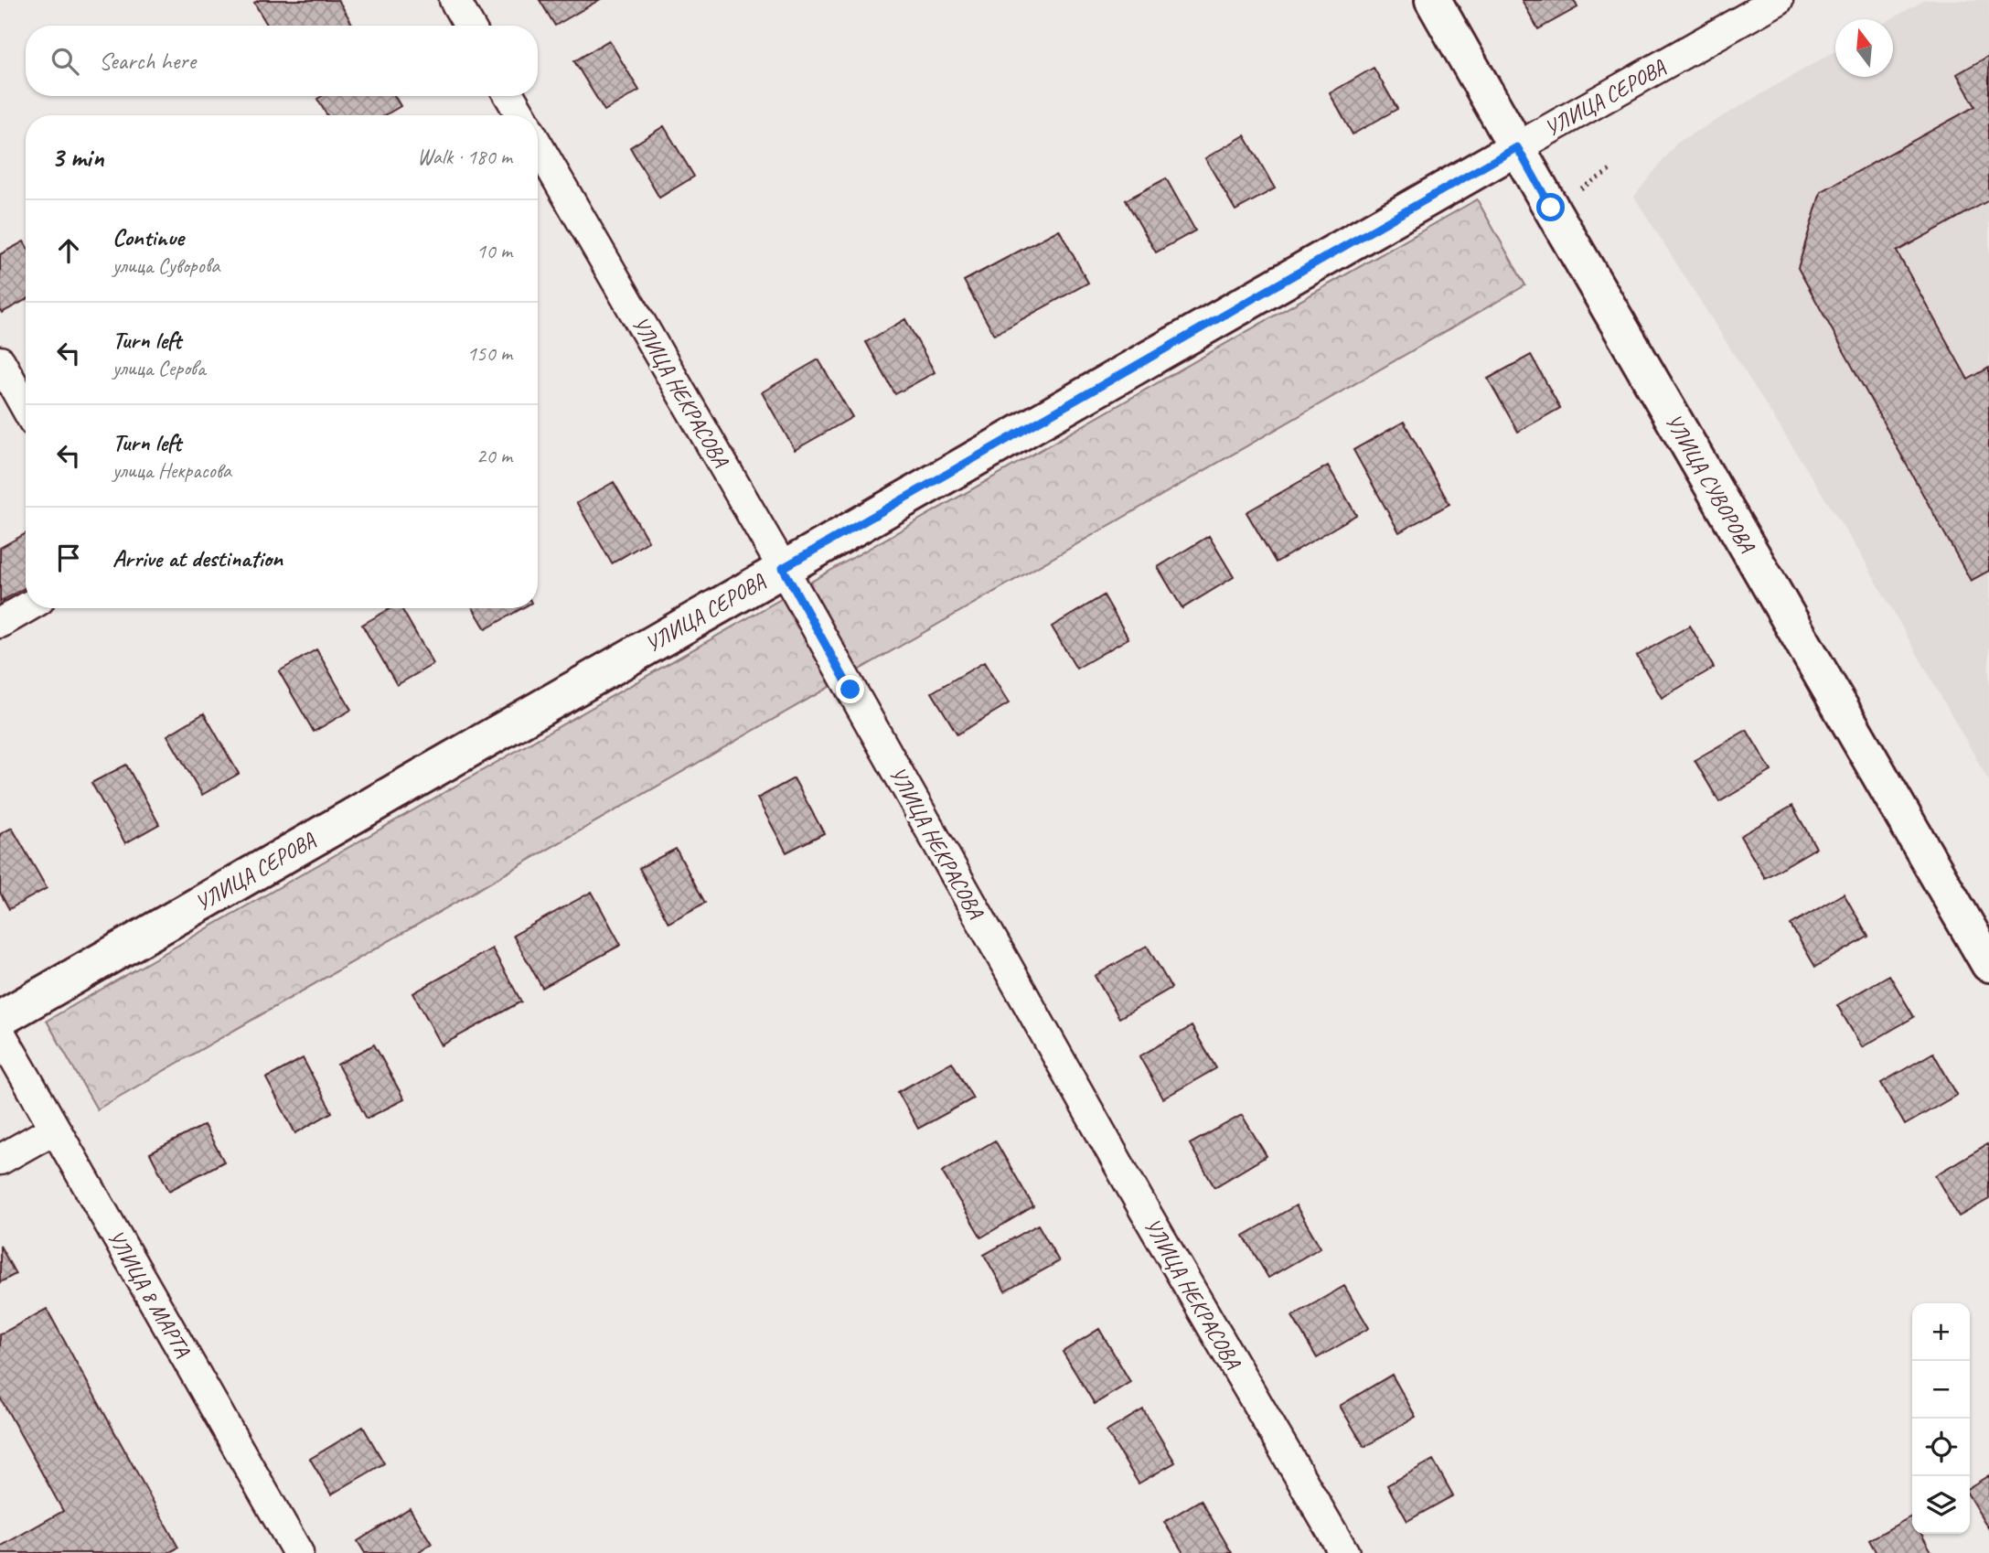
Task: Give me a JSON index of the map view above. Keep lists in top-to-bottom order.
{
  "streets": {
    "street": [
      "УЛИЦА СЕРОВА",
      "УЛИЦА НЕКРАСОВА",
      "УЛИЦА СУВОРОВА",
      "УЛИЦА 8 МАРТА"
    ]
  },
  "crossings": [
    ["УЛИЦА СЕРОВА", "УЛИЦА НЕКРАСОВА"],
    ["УЛИЦА СЕРОВА", "УЛИЦА СУВОРОВА"]
  ],
  "north": "top",
  "page": {
    "search": "Search here",
    "heading": ["3 min", "Walk · 180 m"],
    "list": [
      ["Continue", "улица Суворова", "10 m"],
      ["Turn left", "улица Серова", "150 m"],
      ["Turn left", "улица Некрасова", "20 m"],
      "Arrive at destination"
    ],
    "map_buttons": ["+", "−"]
  }
}
